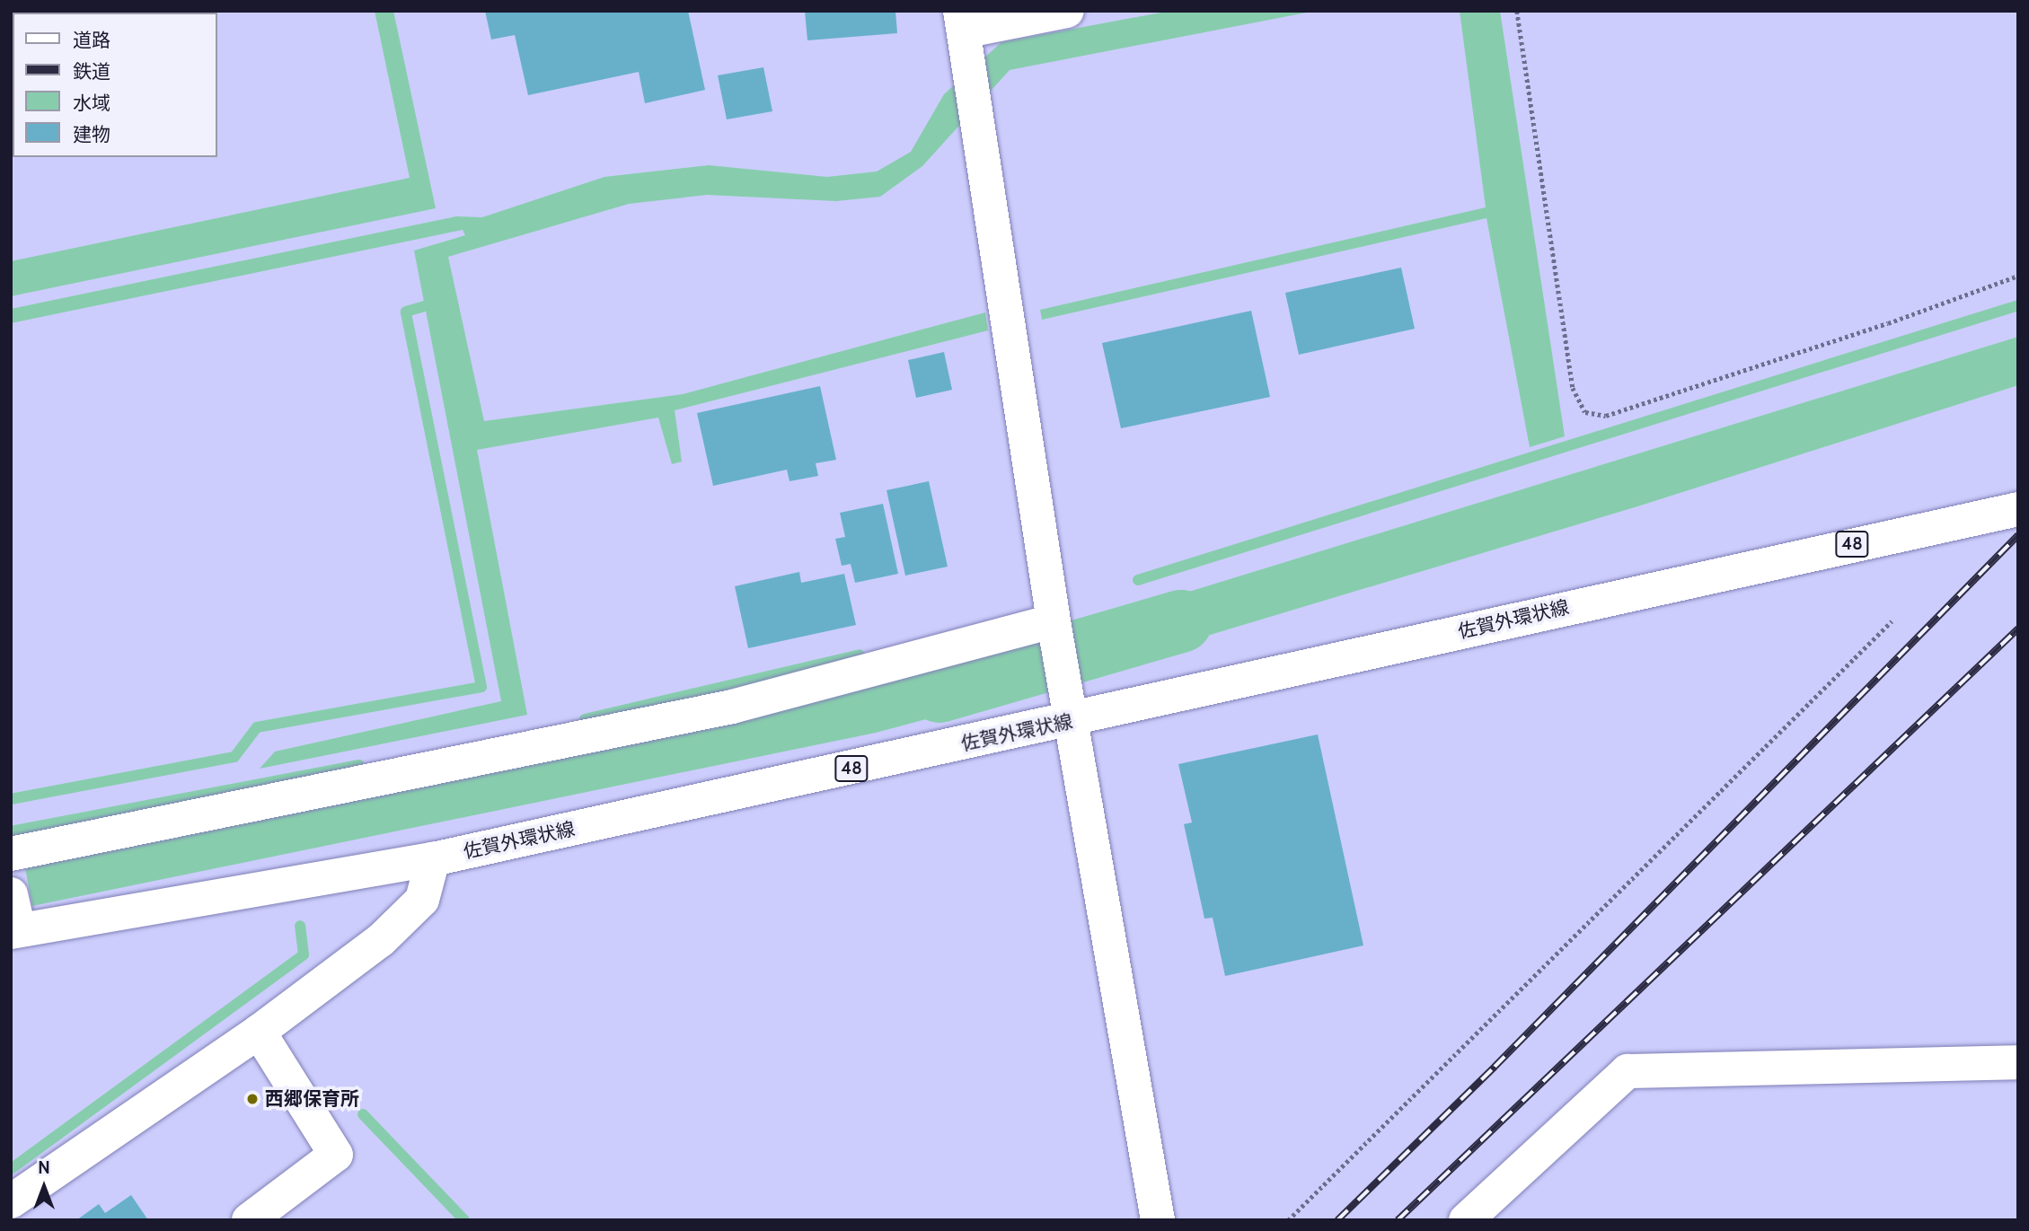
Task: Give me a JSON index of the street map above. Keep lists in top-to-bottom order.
{
  "streets": {
    "street": ["48", "佐賀外環状線"]
  },
  "places": ["西郷保育所"],
  "legend": [
    "道路",
    "鉄道",
    "水域",
    "建物"
  ],
  "north": "top"
}
